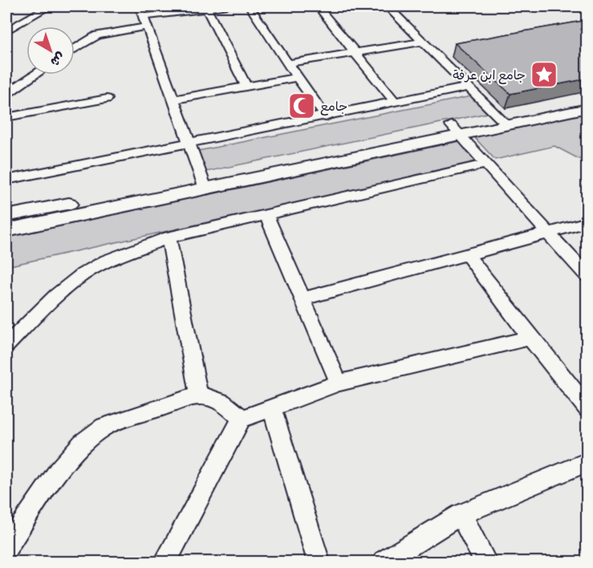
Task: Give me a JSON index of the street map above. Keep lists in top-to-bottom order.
{
  "places": {
    "place": ["جامع ابن عرفة"],
    "mosque": ["جامع"]
  },
  "north": "bottom right"
}
